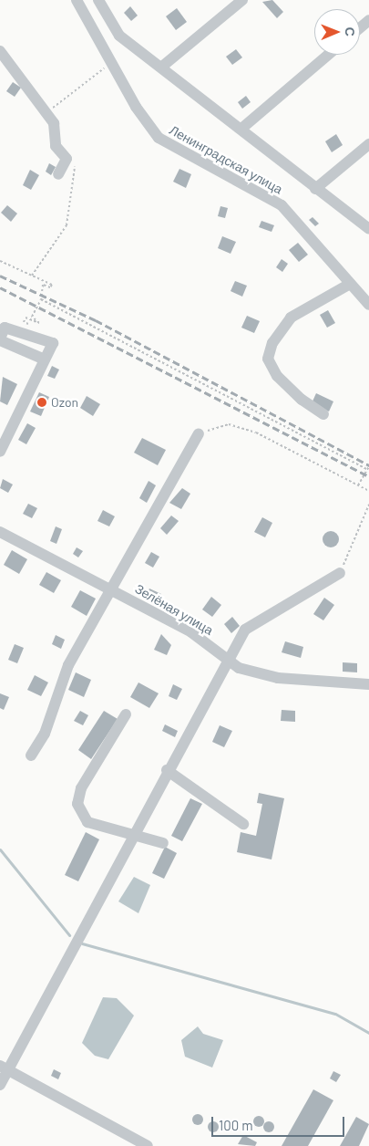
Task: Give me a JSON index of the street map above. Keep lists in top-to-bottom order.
{
  "streets": {
    "street": ["Ленинградская улица", "Зелёная улица"]
  },
  "places": ["Ozon"],
  "scale_bar": "100 m",
  "north": "right"
}
